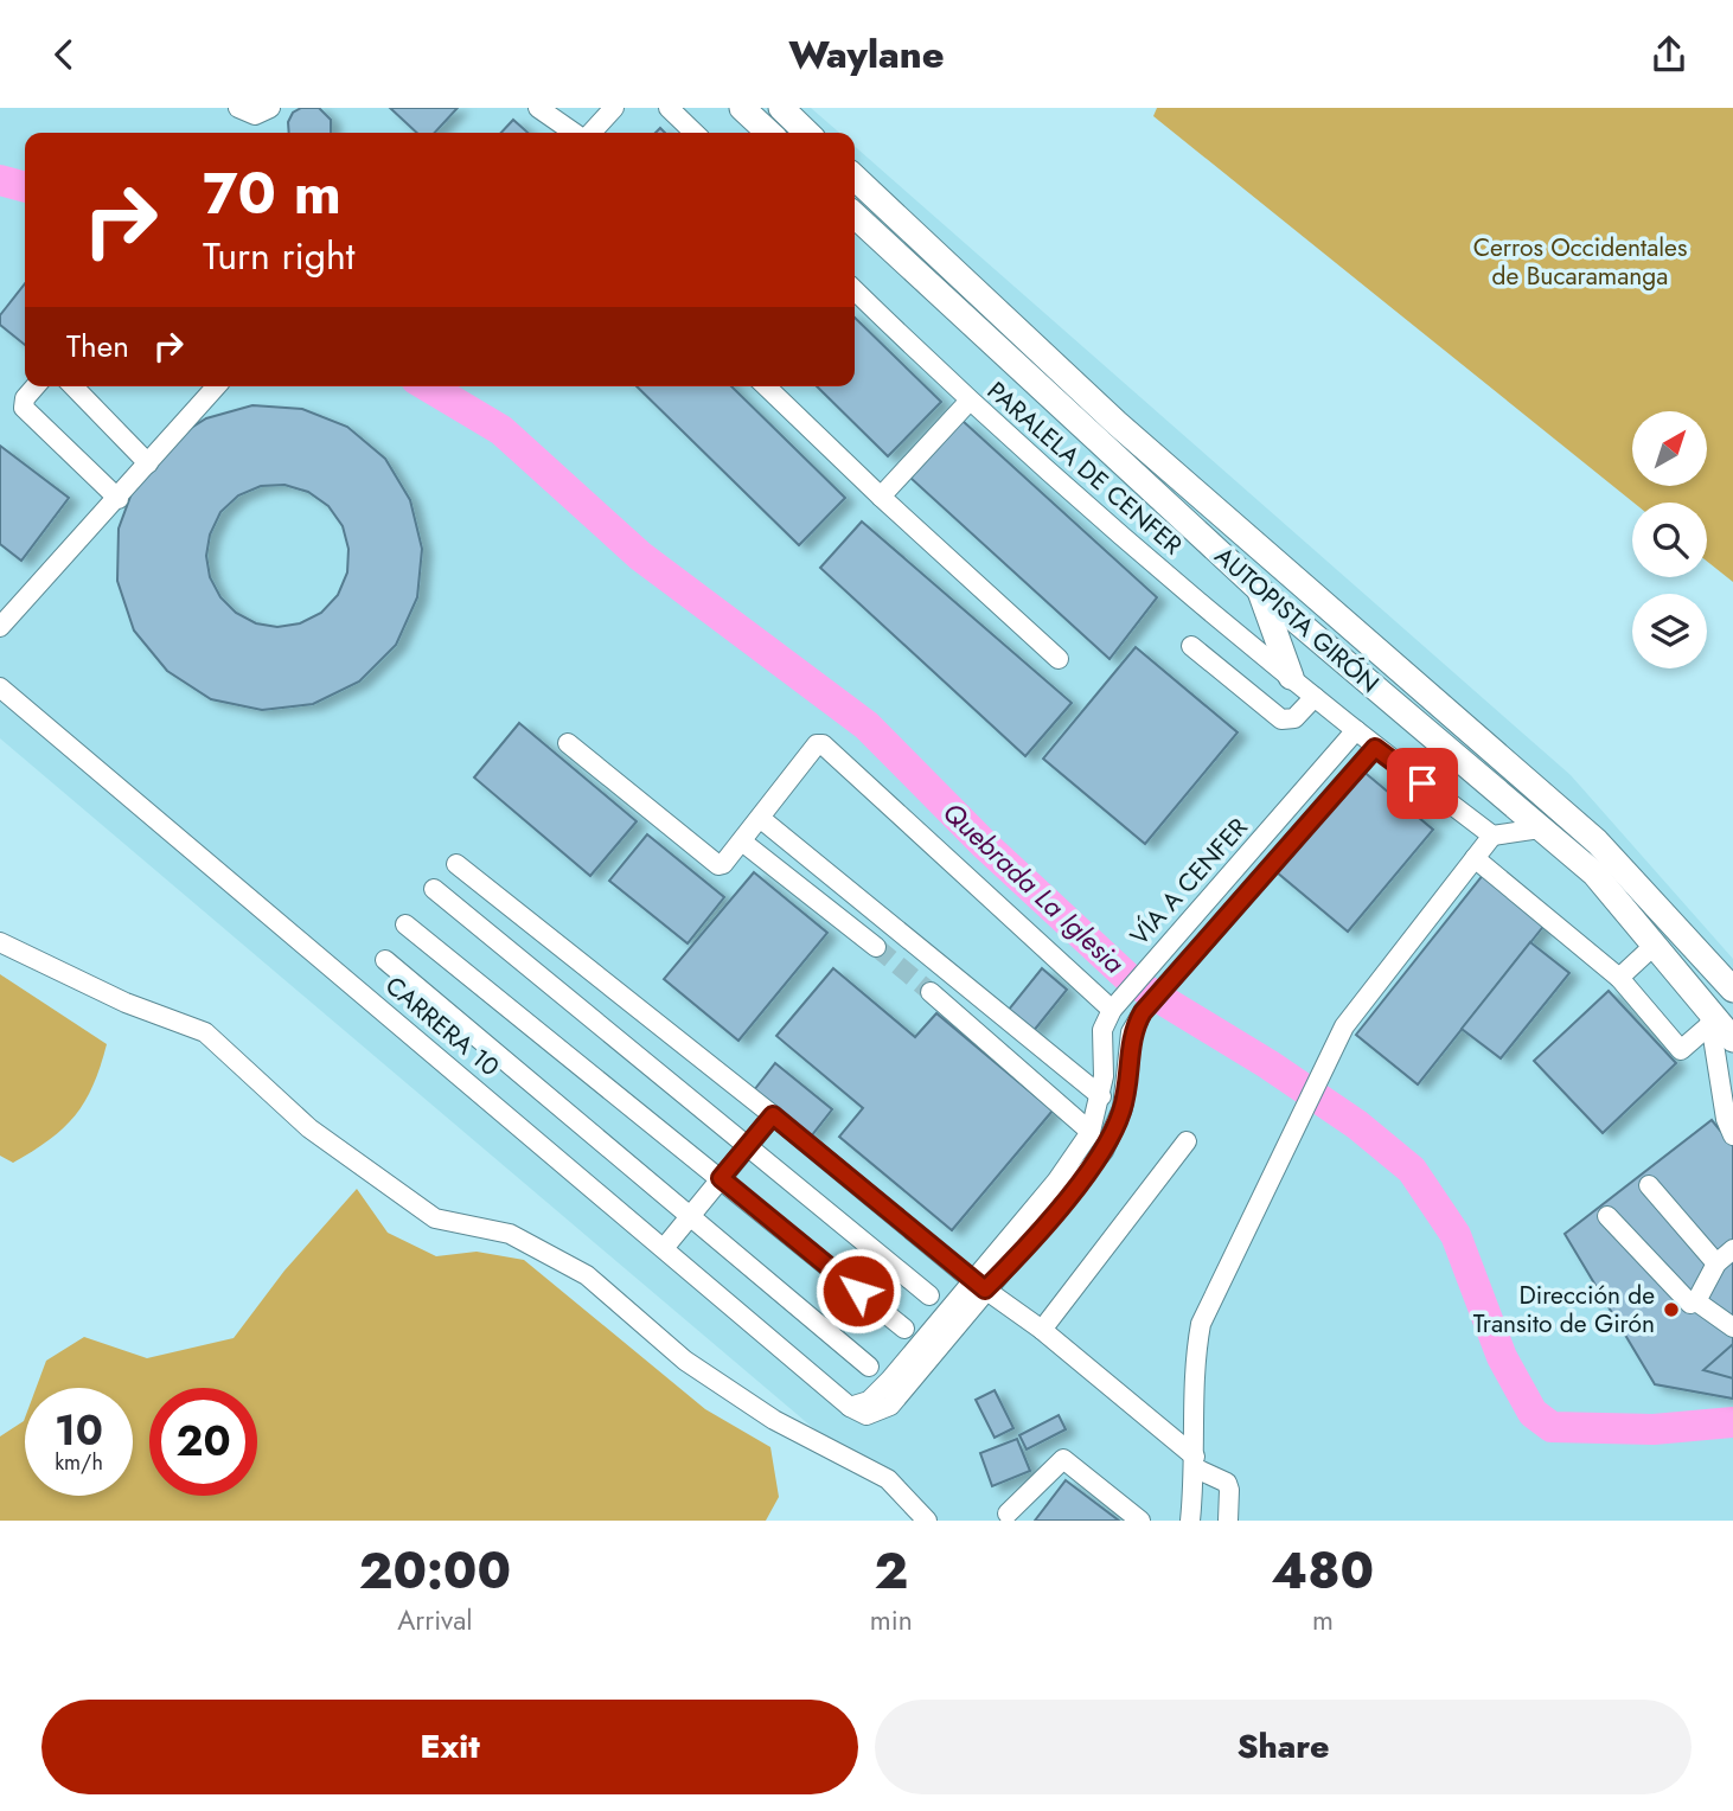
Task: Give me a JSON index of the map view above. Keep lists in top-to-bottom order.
{
  "streets": {
    "highway": ["AUTOPISTA GIRÓN"],
    "street": ["PARALELA DE CENFER", "VÍA A CENFER", "CARRERA 10"]
  },
  "crossings": [
    ["PARALELA DE CENFER", "VÍA A CENFER"],
    ["VÍA A CENFER", "CARRERA 10"]
  ],
  "water": ["Quebrada La Iglesia"],
  "parks": ["Cerros Occidentales de Bucaramanga"],
  "places": ["Dirección de Transito de Girón"],
  "north": "top right",
  "page": {
    "header": "Waylane",
    "turn": ["70 m", "Turn right"],
    "then": "Then",
    "speed": "10 km/h",
    "limit": "20",
    "eta": [
      "20:00",
      "Arrival",
      "2",
      "min",
      "480",
      "m"
    ],
    "buttons": ["Exit", "Share"]
  }
}
